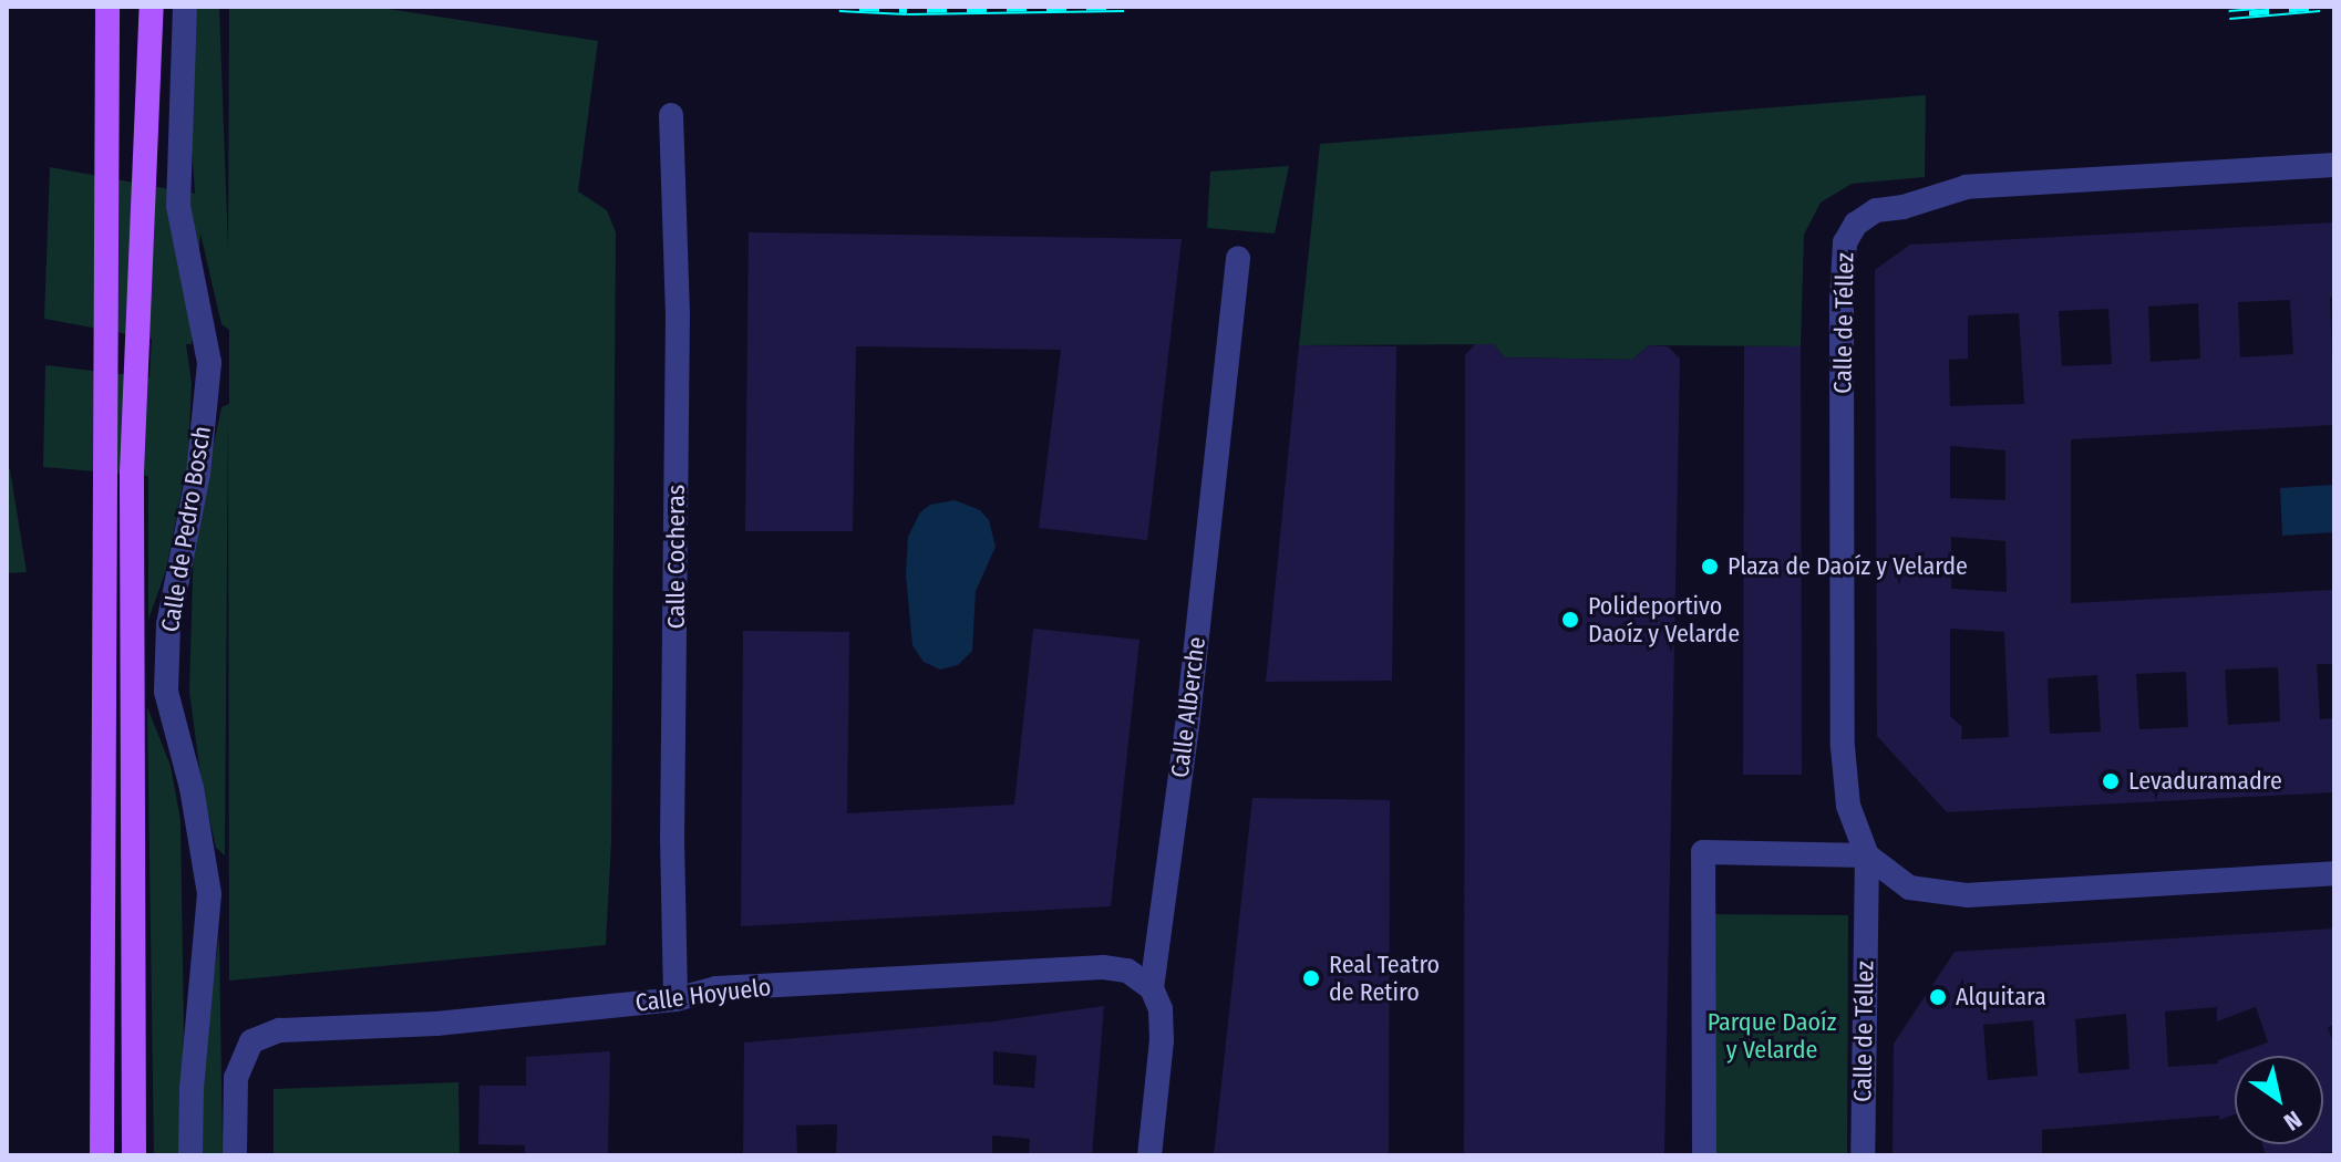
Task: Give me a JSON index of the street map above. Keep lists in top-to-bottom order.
{
  "streets": {
    "main road": ["Calle de Pedro Bosch"],
    "street": [
      "Calle de Téllez",
      "Calle Cocheras",
      "Calle Alberche",
      "Calle Hoyuelo"
    ]
  },
  "crossings": [
    ["Calle Cocheras", "Calle Hoyuelo"],
    ["Calle Alberche", "Calle Hoyuelo"]
  ],
  "parks": ["Parque Daoíz y Velarde"],
  "places": [
    "Plaza de Daoíz y Velarde",
    "Polideportivo Daoíz y Velarde",
    "Levaduramadre",
    "Real Teatro de Retiro",
    "Alquitara"
  ],
  "north": "bottom right"
}
